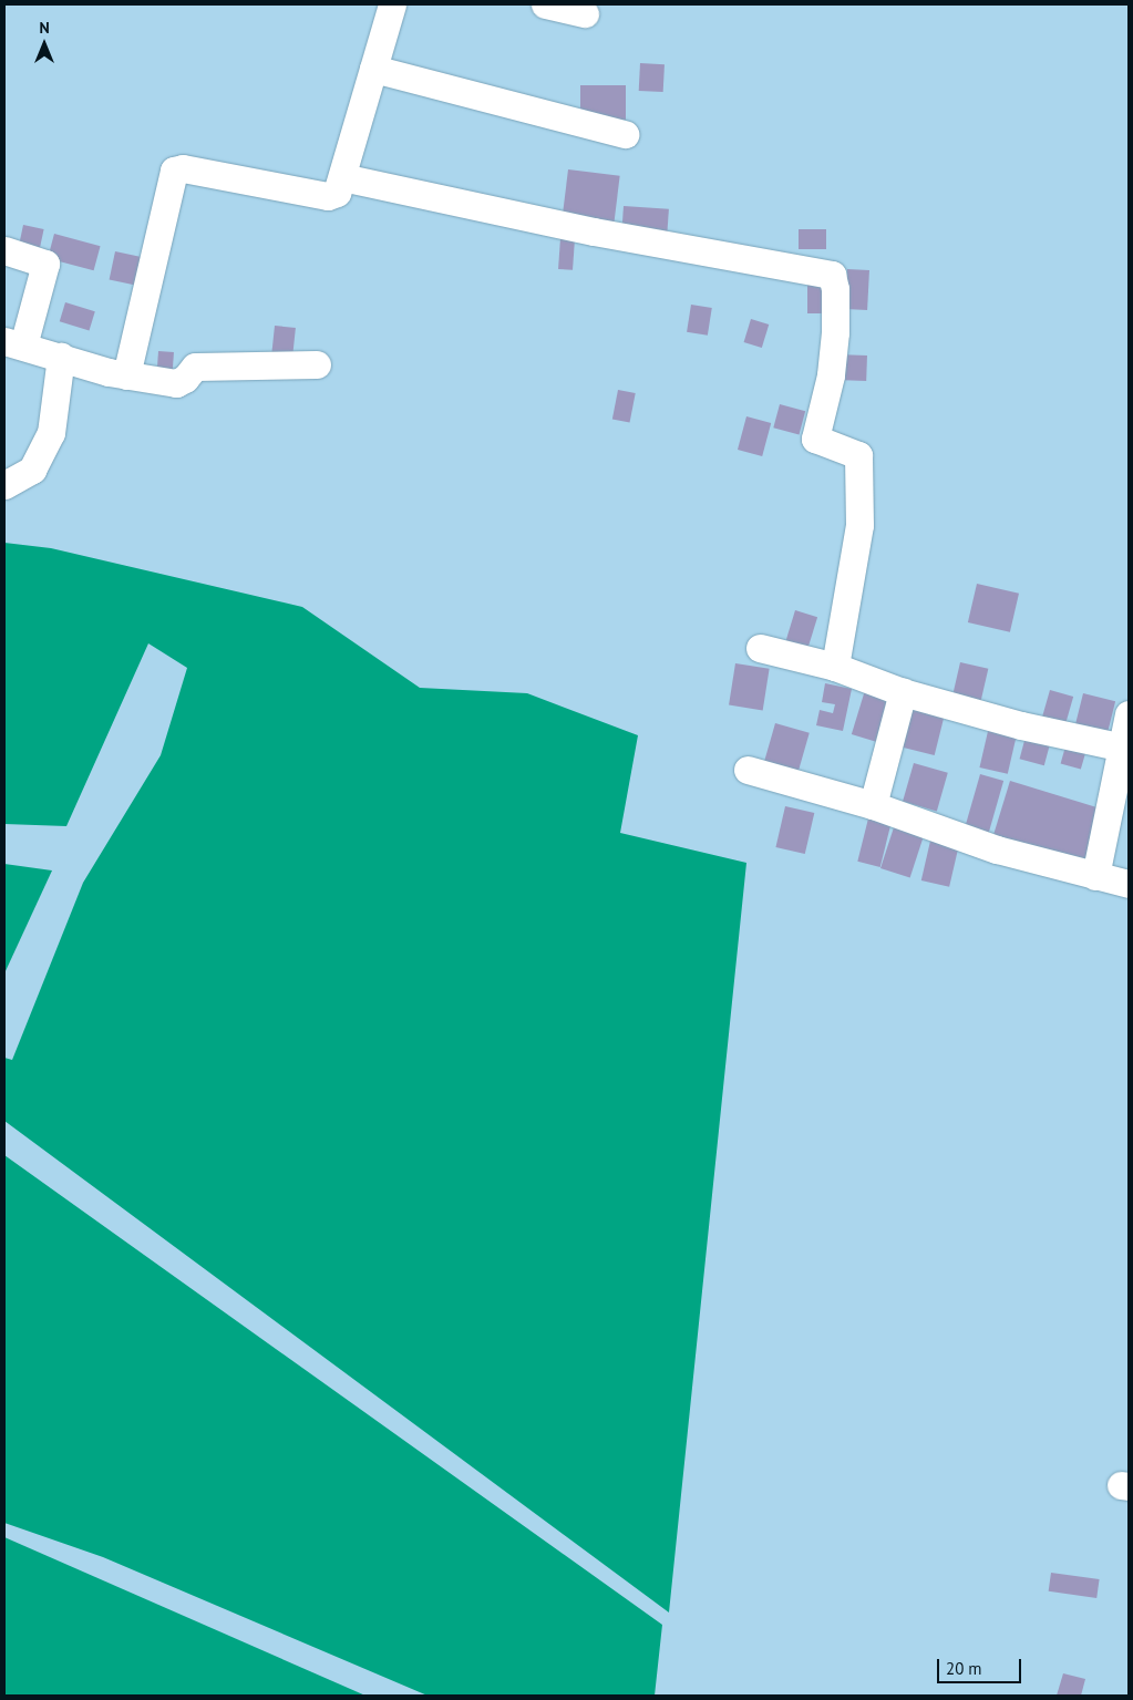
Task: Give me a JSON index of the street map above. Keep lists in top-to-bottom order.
{
  "scale_bar": "20 m",
  "north": "top"
}
